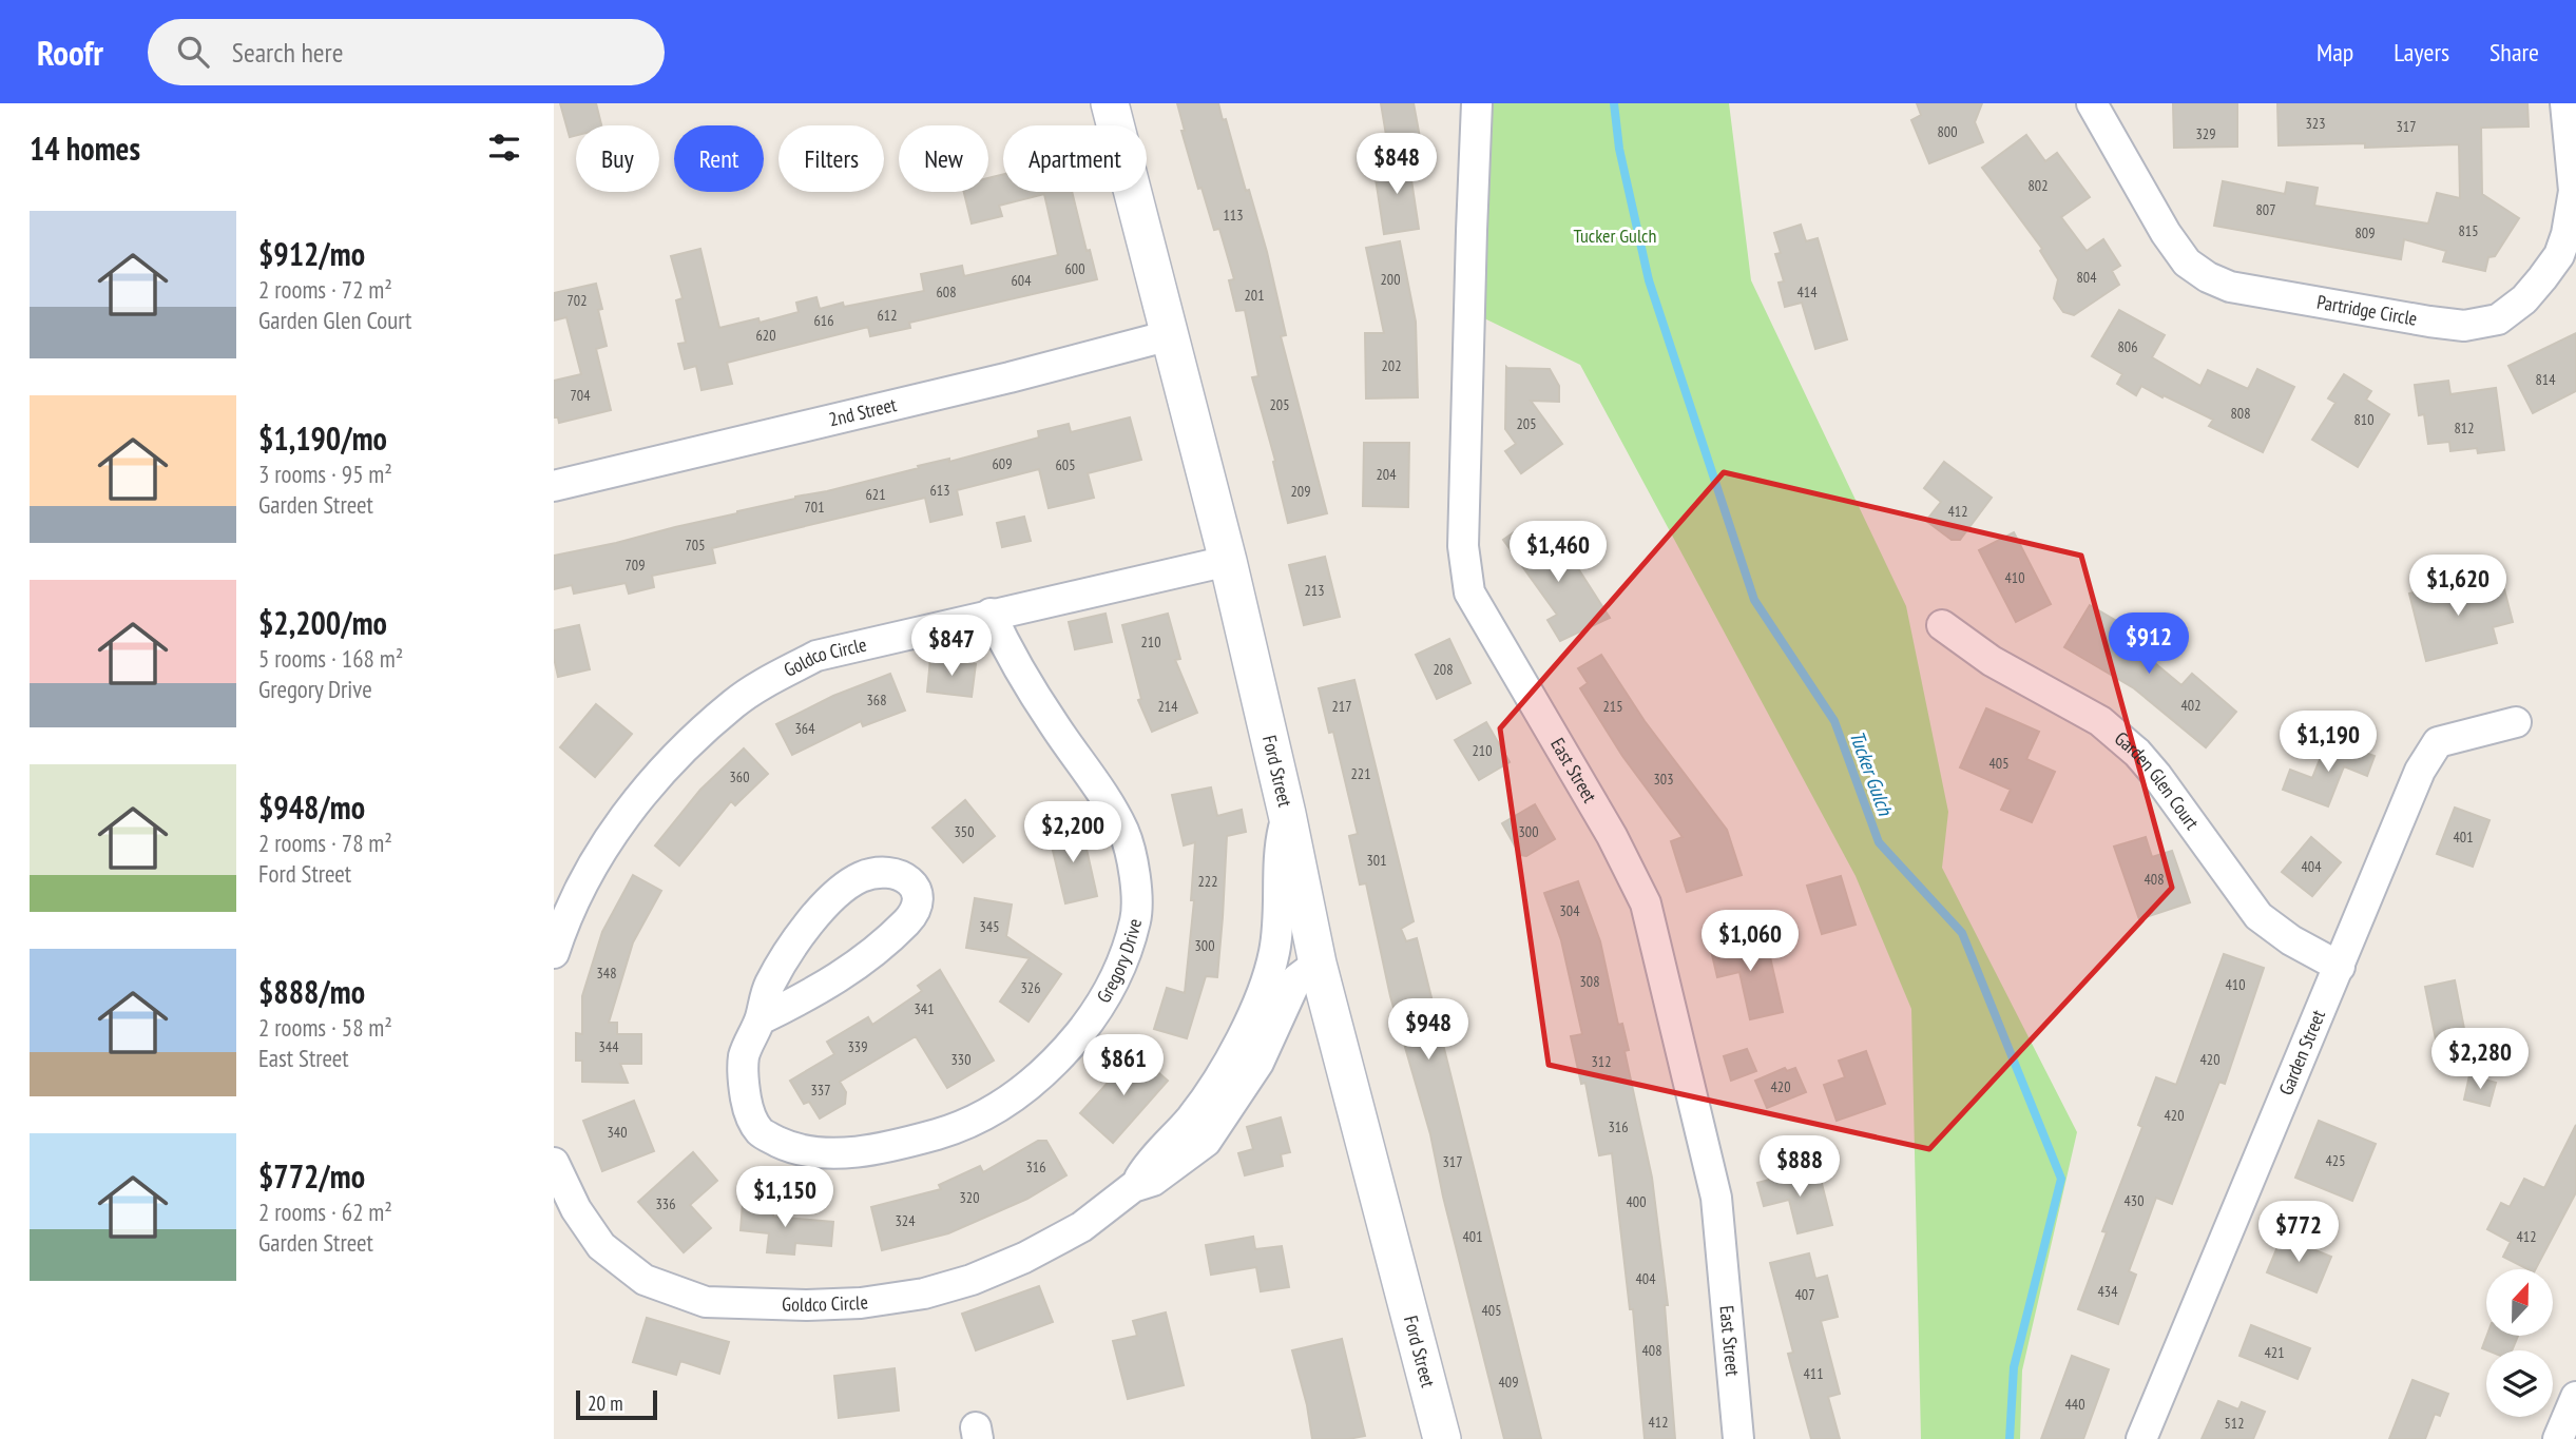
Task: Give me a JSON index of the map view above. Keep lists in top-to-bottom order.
{
  "streets": {
    "street": [
      "Partridge Circle",
      "2nd Street",
      "Goldco Circle",
      "Ford Street",
      "East Street",
      "Garden Glen Court",
      "Gregory Drive",
      "Garden Street"
    ]
  },
  "crossings": [
    ["2nd Street", "Ford Street"],
    ["Goldco Circle", "Ford Street"],
    ["Goldco Circle", "Gregory Drive"],
    ["Garden Glen Court", "Garden Street"]
  ],
  "water": ["Tucker Gulch"],
  "parks": ["Tucker Gulch"],
  "house_numbers": [
    "323",
    "317",
    "800",
    "329",
    "802",
    "807",
    "113",
    "815",
    "809",
    "600",
    "804",
    "200",
    "604",
    "608",
    "414",
    "201",
    "702",
    "612",
    "616",
    "620",
    "806",
    "202",
    "814",
    "704",
    "205",
    "808",
    "810",
    "205",
    "812",
    "609",
    "605",
    "204",
    "613",
    "209",
    "621",
    "701",
    "412",
    "705",
    "709",
    "410",
    "213",
    "210",
    "208",
    "368",
    "402",
    "214",
    "217",
    "215",
    "364",
    "210",
    "405",
    "221",
    "360",
    "303",
    "350",
    "300",
    "401",
    "301",
    "404",
    "408",
    "222",
    "304",
    "345",
    "300",
    "348",
    "308",
    "410",
    "326",
    "341",
    "344",
    "339",
    "330",
    "420",
    "312",
    "420",
    "337",
    "420",
    "316",
    "340",
    "425",
    "317",
    "316",
    "320",
    "430",
    "400",
    "336",
    "324",
    "401",
    "412",
    "404",
    "434",
    "407",
    "405",
    "408",
    "421",
    "411",
    "409",
    "440",
    "412",
    "512"
  ],
  "scale_bar": "20 m",
  "north": "top",
  "page": {
    "header": "Roofr",
    "search": "Search here",
    "nav": ["Map", "Layers", "Share"],
    "heading": "14 homes",
    "chip": [
      "Buy",
      "Rent",
      "Filters",
      "New",
      "Apartment"
    ],
    "price": [
      "$848",
      "$1,460",
      "$1,620",
      "$912",
      "$847",
      "$1,190",
      "$2,200",
      "$1,060",
      "$948",
      "$2,280",
      "$861",
      "$888",
      "$1,150",
      "$772"
    ],
    "list": [
      {
        "name": "$912/mo",
        "note": "2 rooms · 72 m² · Garden Glen Court"
      },
      {
        "name": "$1,190/mo",
        "note": "3 rooms · 95 m² · Garden Street"
      },
      {
        "name": "$2,200/mo",
        "note": "5 rooms · 168 m² · Gregory Drive"
      },
      {
        "name": "$948/mo",
        "note": "2 rooms · 78 m² · Ford Street"
      },
      {
        "name": "$888/mo",
        "note": "2 rooms · 58 m² · East Street"
      },
      {
        "name": "$772/mo",
        "note": "2 rooms · 62 m² · Garden Street"
      }
    ],
    "scale": "20 m"
  }
}
